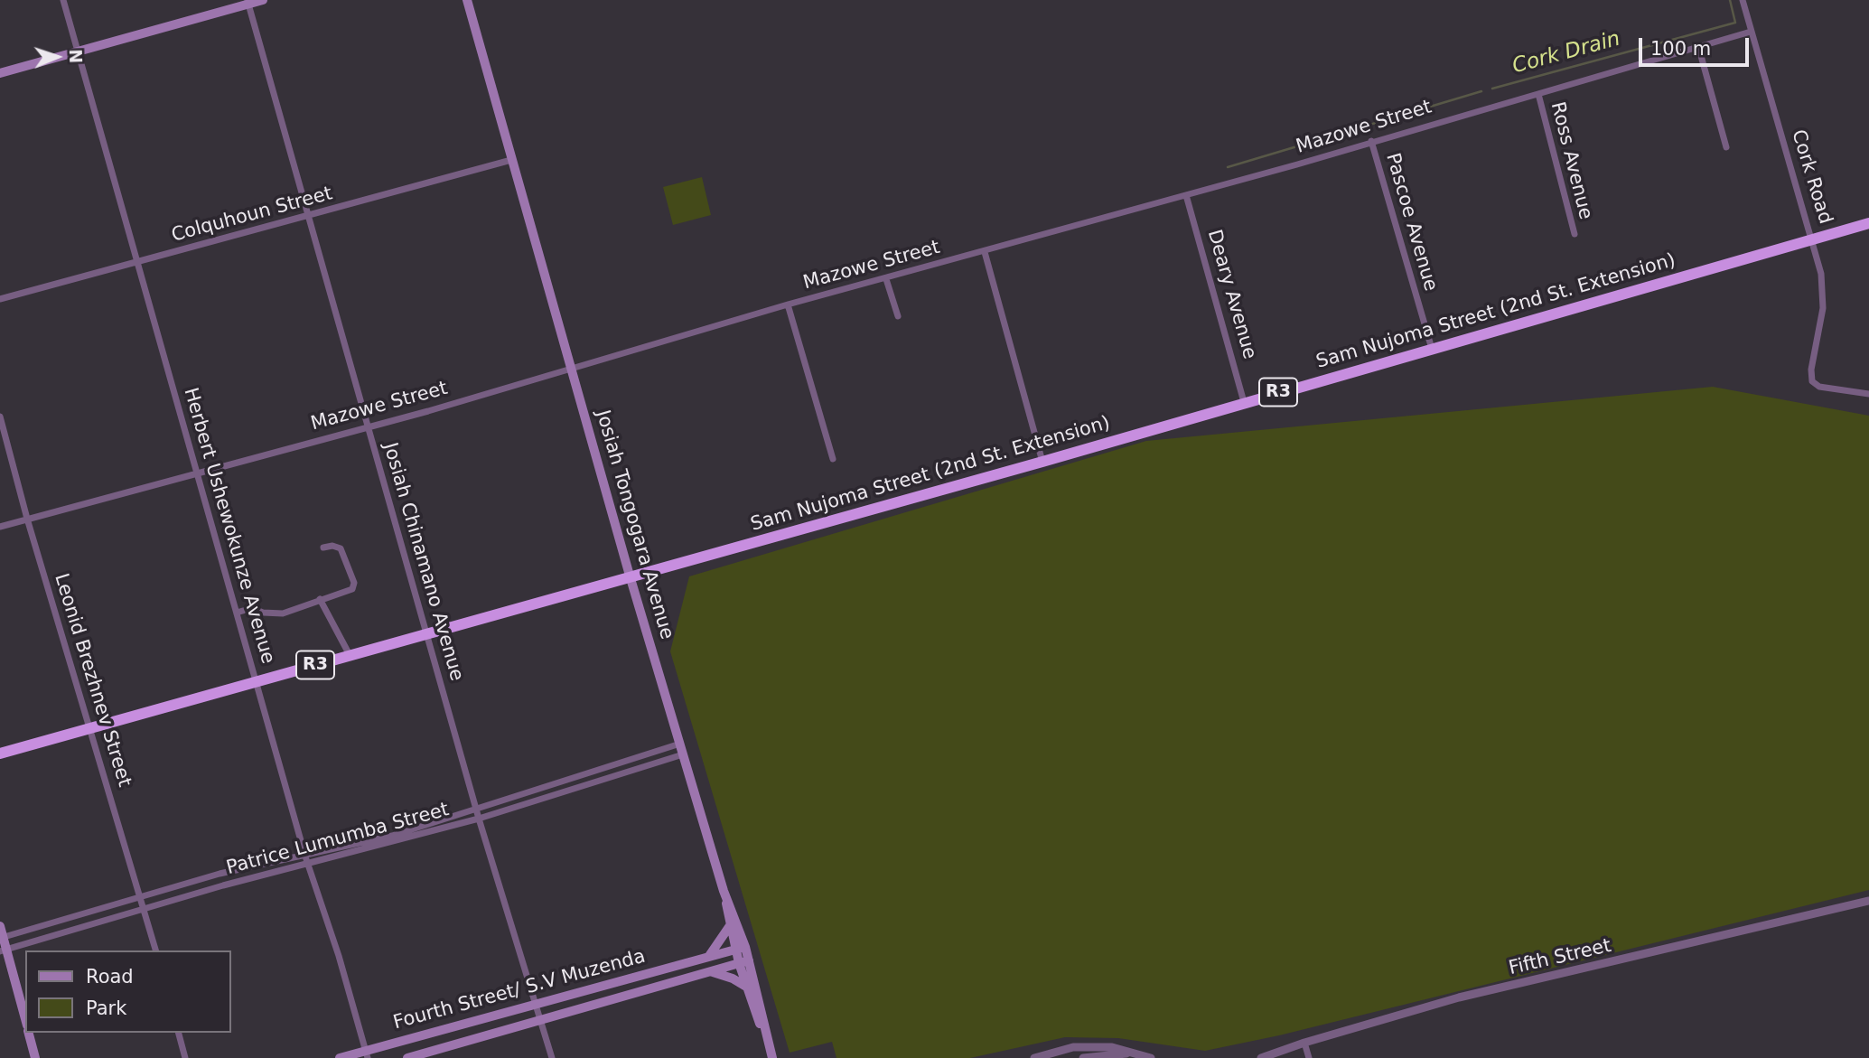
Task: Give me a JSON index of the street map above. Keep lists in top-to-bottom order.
{
  "streets": {
    "highway": ["Sam Nujoma Street (2nd St. Extension)", "R3"],
    "main road": ["Josiah Tongogara Avenue", "Fourth Street/ S.V Muzenda"],
    "street": [
      "Mazowe Street",
      "Ross Avenue",
      "Cork Road",
      "Colquhoun Street",
      "Pascoe Avenue",
      "Deary Avenue",
      "Herbert Ushewokunze Avenue",
      "Josiah Chinamano Avenue",
      "Leonid Brezhnev Street",
      "Patrice Lumumba Street",
      "Fifth Street"
    ]
  },
  "crossings": [
    ["Mazowe Street", "Ross Avenue"],
    ["Mazowe Street", "Cork Road"],
    ["Mazowe Street", "Pascoe Avenue"],
    ["Mazowe Street", "Deary Avenue"],
    ["Mazowe Street", "Josiah Tongogara Avenue"],
    ["Mazowe Street", "Herbert Ushewokunze Avenue"],
    ["Mazowe Street", "Josiah Chinamano Avenue"],
    ["Mazowe Street", "Leonid Brezhnev Street"],
    ["Cork Road", "Sam Nujoma Street (2nd St. Extension)"],
    ["Colquhoun Street", "Josiah Tongogara Avenue"],
    ["Colquhoun Street", "Herbert Ushewokunze Avenue"],
    ["Colquhoun Street", "Josiah Chinamano Avenue"],
    ["Pascoe Avenue", "Sam Nujoma Street (2nd St. Extension)"],
    ["Deary Avenue", "Sam Nujoma Street (2nd St. Extension)"],
    ["Sam Nujoma Street (2nd St. Extension)", "Josiah Tongogara Avenue"],
    ["Sam Nujoma Street (2nd St. Extension)", "Herbert Ushewokunze Avenue"],
    ["Sam Nujoma Street (2nd St. Extension)", "Josiah Chinamano Avenue"],
    ["Sam Nujoma Street (2nd St. Extension)", "Leonid Brezhnev Street"],
    ["Josiah Tongogara Avenue", "Patrice Lumumba Street"],
    ["Josiah Tongogara Avenue", "Fourth Street/ S.V Muzenda"],
    ["Herbert Ushewokunze Avenue", "Patrice Lumumba Street"],
    ["Herbert Ushewokunze Avenue", "Fourth Street/ S.V Muzenda"],
    ["Josiah Chinamano Avenue", "Patrice Lumumba Street"],
    ["Josiah Chinamano Avenue", "Fourth Street/ S.V Muzenda"],
    ["Leonid Brezhnev Street", "Patrice Lumumba Street"]
  ],
  "water": ["Cork Drain"],
  "legend": ["Road", "Park"],
  "scale_bar": "100 m",
  "north": "right"
}
